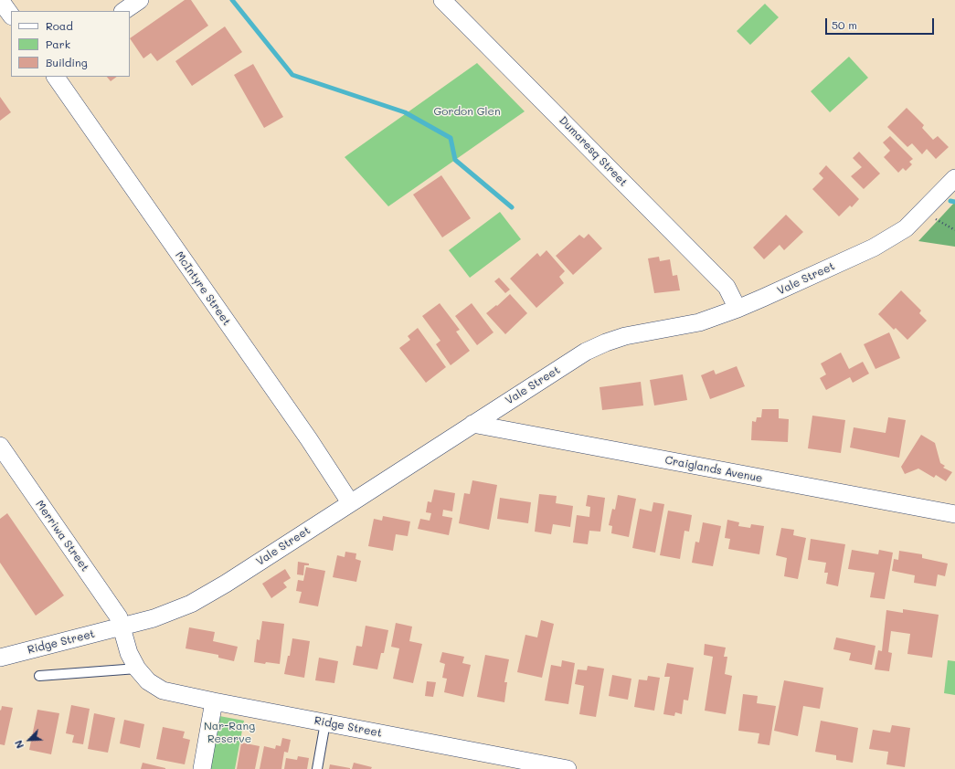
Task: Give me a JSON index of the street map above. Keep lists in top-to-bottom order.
{
  "streets": {
    "street": [
      "Dumaresq Street",
      "Vale Street",
      "McIntyre Street",
      "Craiglands Avenue",
      "Merriwa Street",
      "Ridge Street"
    ]
  },
  "crossings": [
    ["Dumaresq Street", "Vale Street"],
    ["Vale Street", "McIntyre Street"],
    ["Vale Street", "Craiglands Avenue"],
    ["Vale Street", "Merriwa Street"],
    ["Vale Street", "Ridge Street"],
    ["Merriwa Street", "Ridge Street"]
  ],
  "parks": ["Gordon Glen", "Nar-Rang Reserve"],
  "legend": ["Road", "Park", "Building"],
  "scale_bar": "50 m",
  "north": "bottom left"
}
